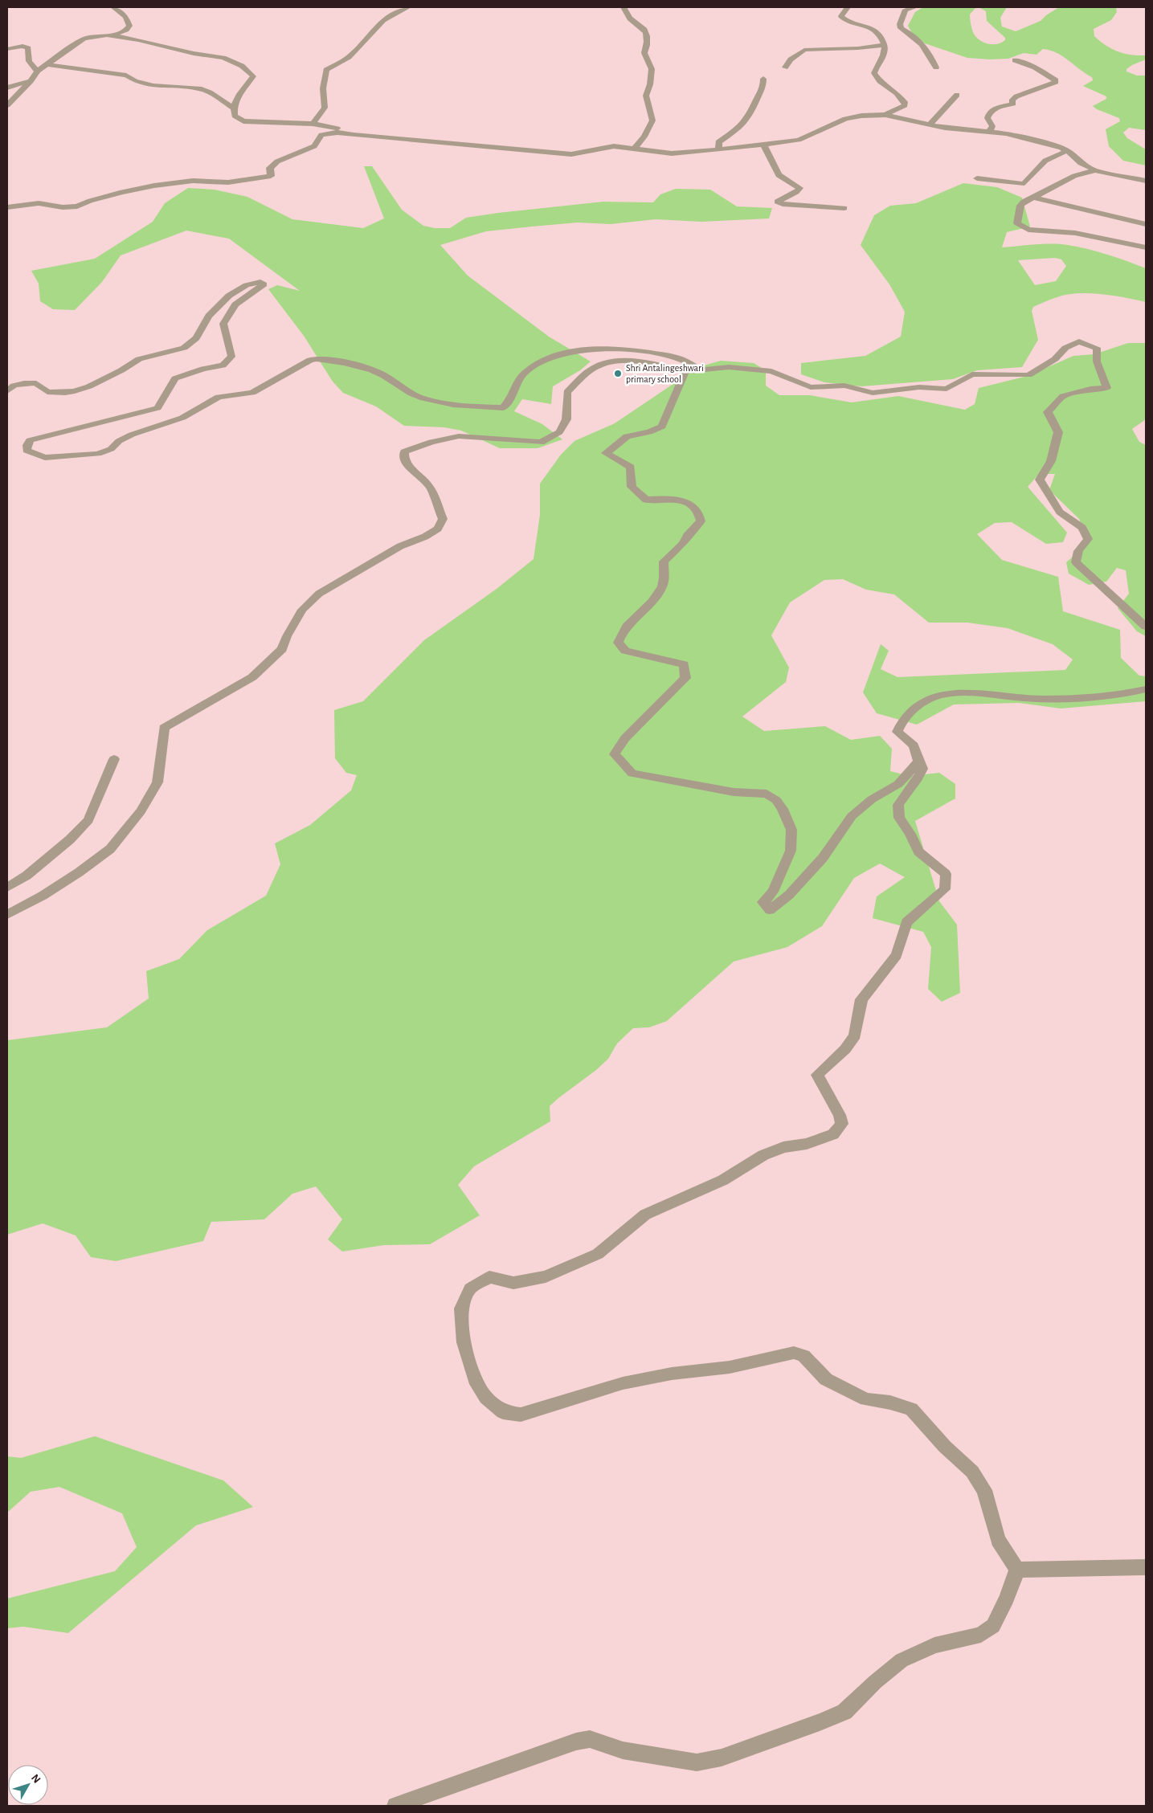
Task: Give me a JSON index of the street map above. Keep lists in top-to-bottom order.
{
  "places": ["Shri Antalingeshwari primary school"],
  "north": "top right"
}
